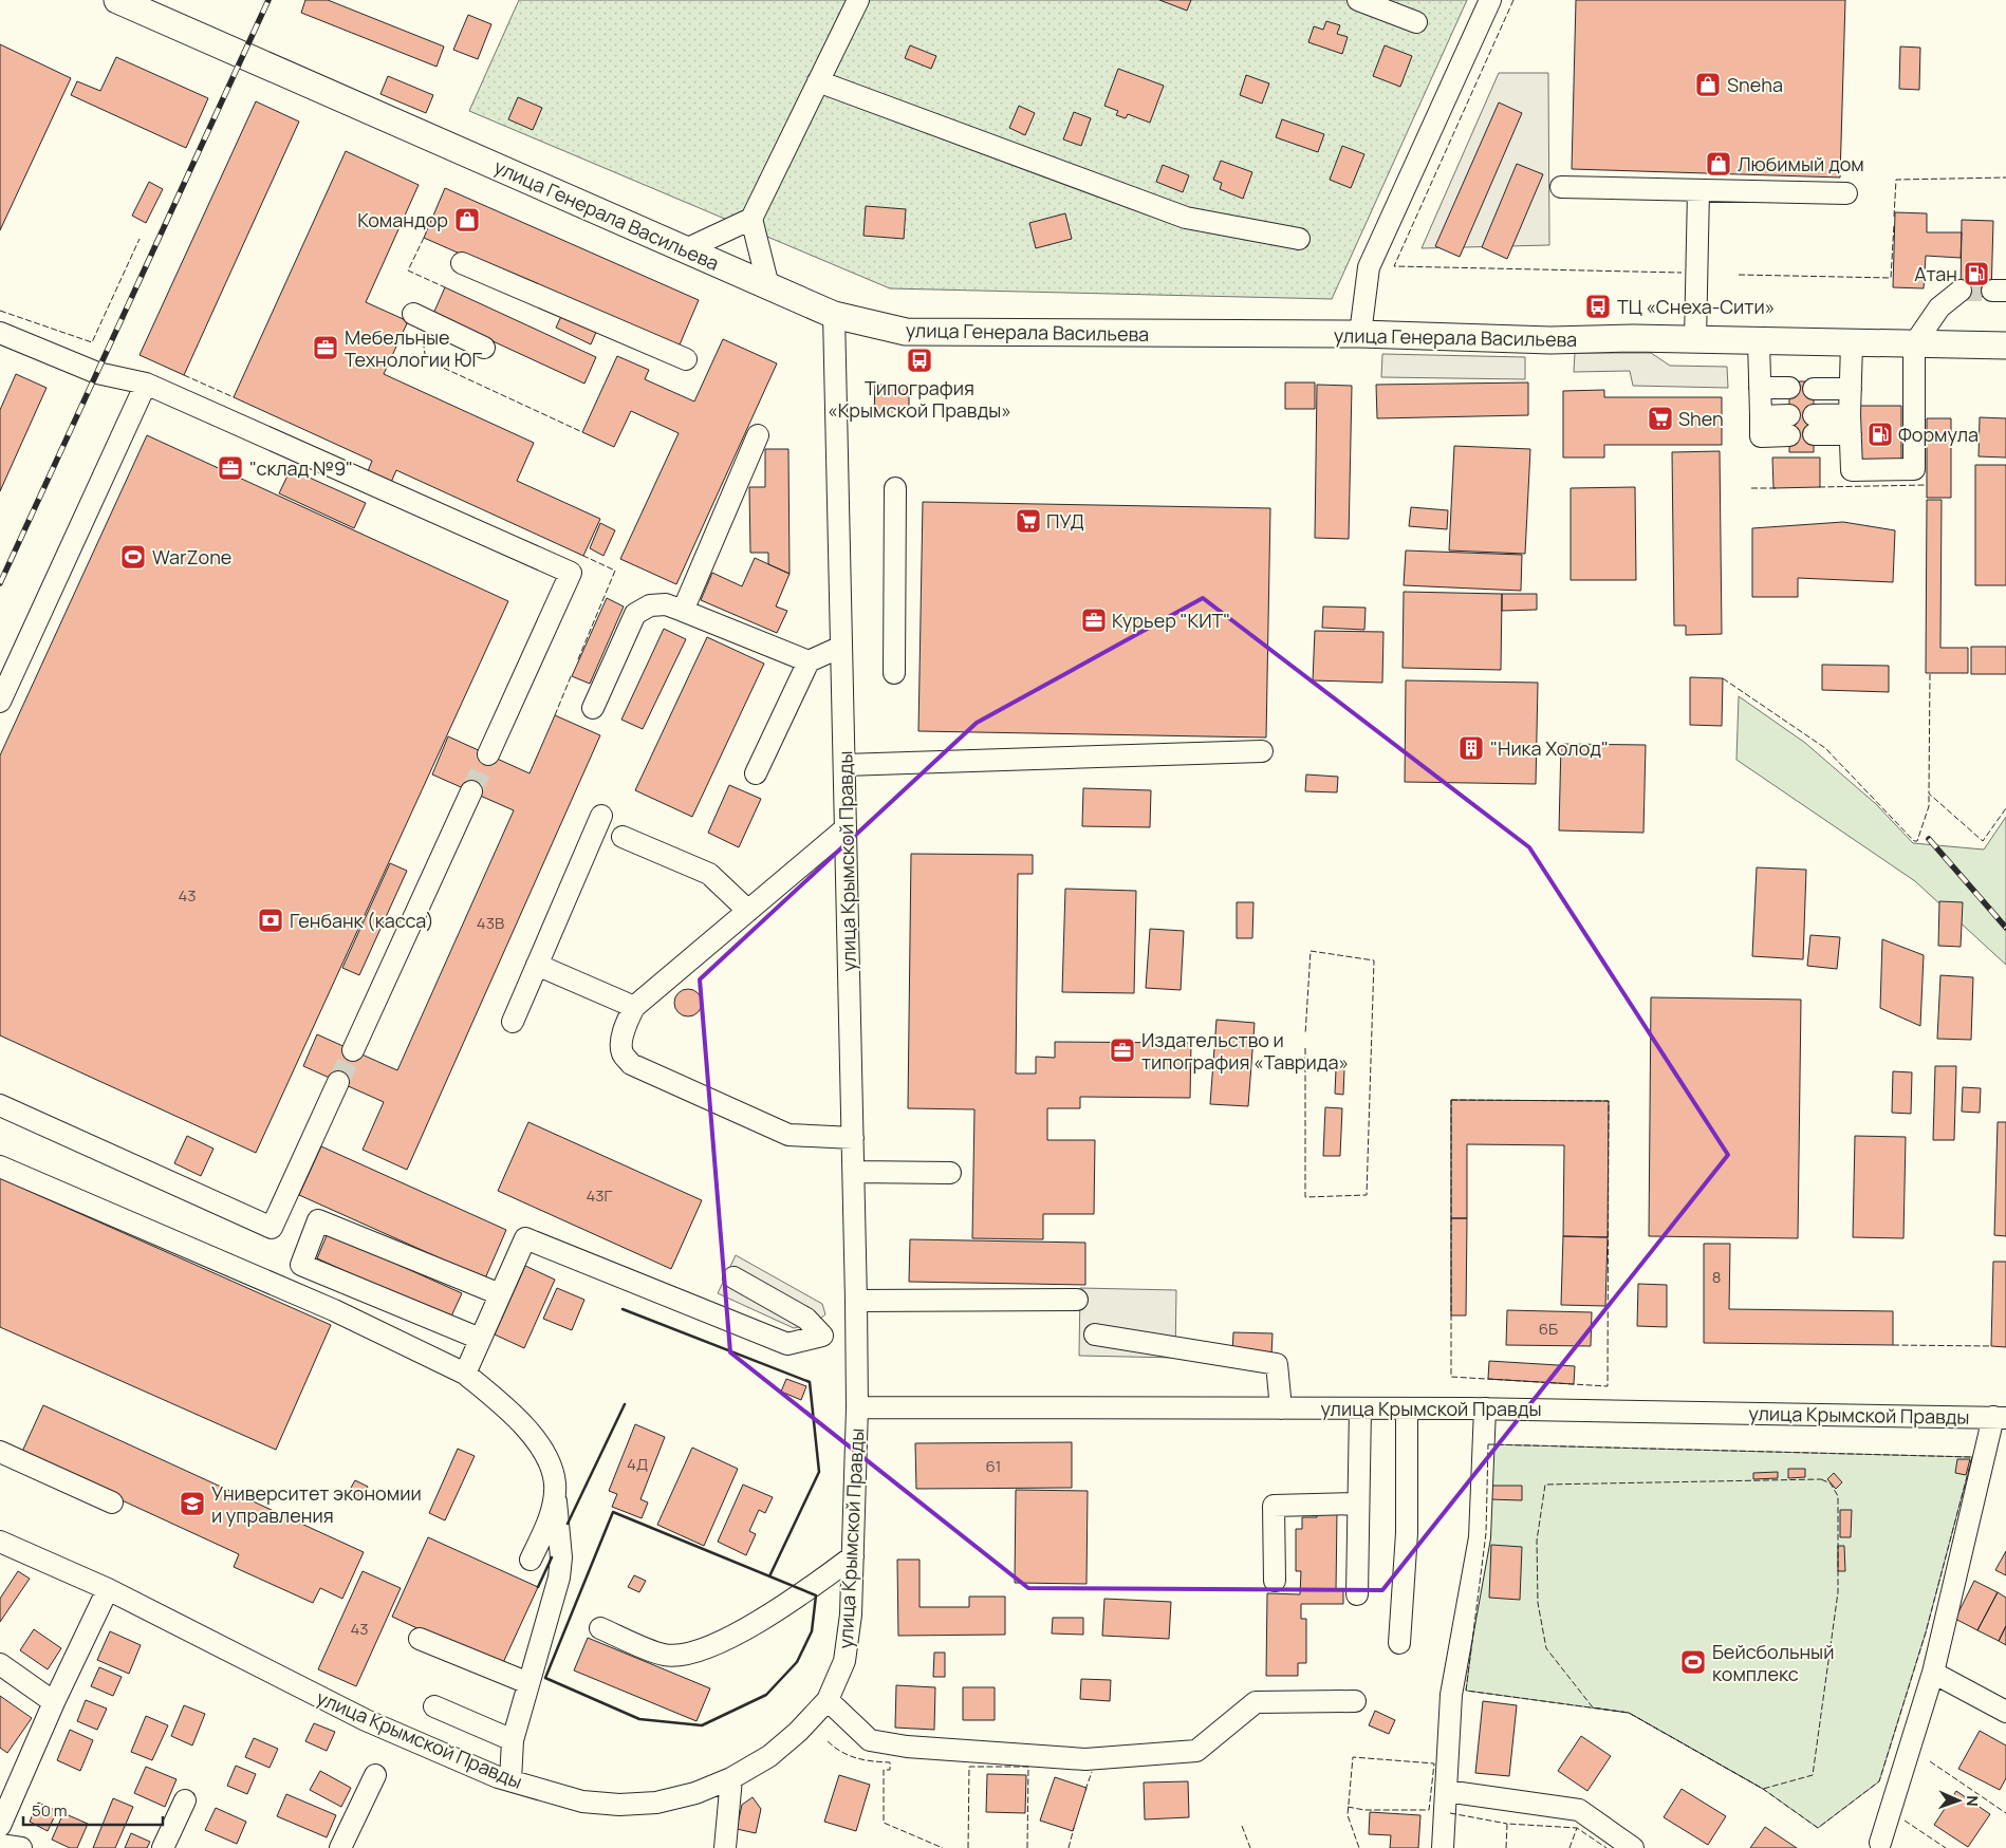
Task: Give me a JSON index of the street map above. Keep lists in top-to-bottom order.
{
  "streets": {
    "main road": ["улица Генерала Васильева"],
    "street": ["улица Крымской Правды"]
  },
  "crossings": [
    ["улица Генерала Васильева", "улица Крымской Правды"]
  ],
  "places": {
    "shop": ["Sneha", "Любимый дом", "Командор"],
    "fuel station": ["Атан", "Формула"],
    "bus stop": ["ТЦ «Снеха-Сити»", "Типография «Крымской Правды»"],
    "office": [
      "Мебельные Технологии ЮГ",
      "\"склад №9\"",
      "Курьер \"КИТ\"",
      "Издательство и типография «Таврида»"
    ],
    "supermarket": ["Shen", "ПУД"],
    "sports": ["WarZone", "Бейсбольный комплекс"],
    "building": ["\"Ника Холод\""],
    "bank": ["Генбанк (касса)"],
    "school or university": ["Университет экономии и управления"]
  },
  "house_numbers": [
    "43",
    "43В",
    "43Г",
    "8",
    "6Б",
    "4Д",
    "61",
    "43"
  ],
  "scale_bar": "50 m",
  "north": "right"
}
